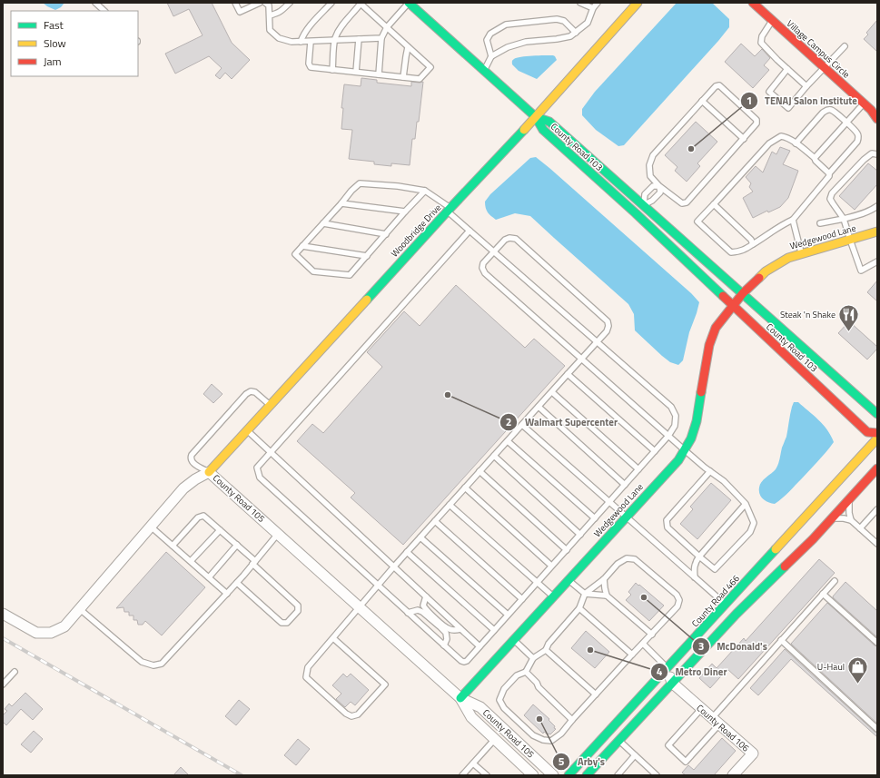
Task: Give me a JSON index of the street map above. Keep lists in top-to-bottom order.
{
  "streets": {
    "street": [
      "Village Campus Circle",
      "County Road 103",
      "Woodbridge Drive",
      "Wedgewood Lane",
      "County Road 105",
      "County Road 466",
      "County Road 106"
    ]
  },
  "crossings": [
    ["County Road 103", "Woodbridge Drive"],
    ["County Road 103", "Wedgewood Lane"],
    ["Woodbridge Drive", "County Road 105"],
    ["Wedgewood Lane", "County Road 105"],
    ["County Road 466", "County Road 106"]
  ],
  "places": {
    "other": [
      "TENAJ Salon Institute",
      "Walmart Supercenter",
      "McDonald's",
      "Metro Diner",
      "Arby's"
    ],
    "restaurant": ["Steak 'n Shake"],
    "shop": ["U-Haul"]
  },
  "legend": ["Fast", "Slow", "Jam"]
}
